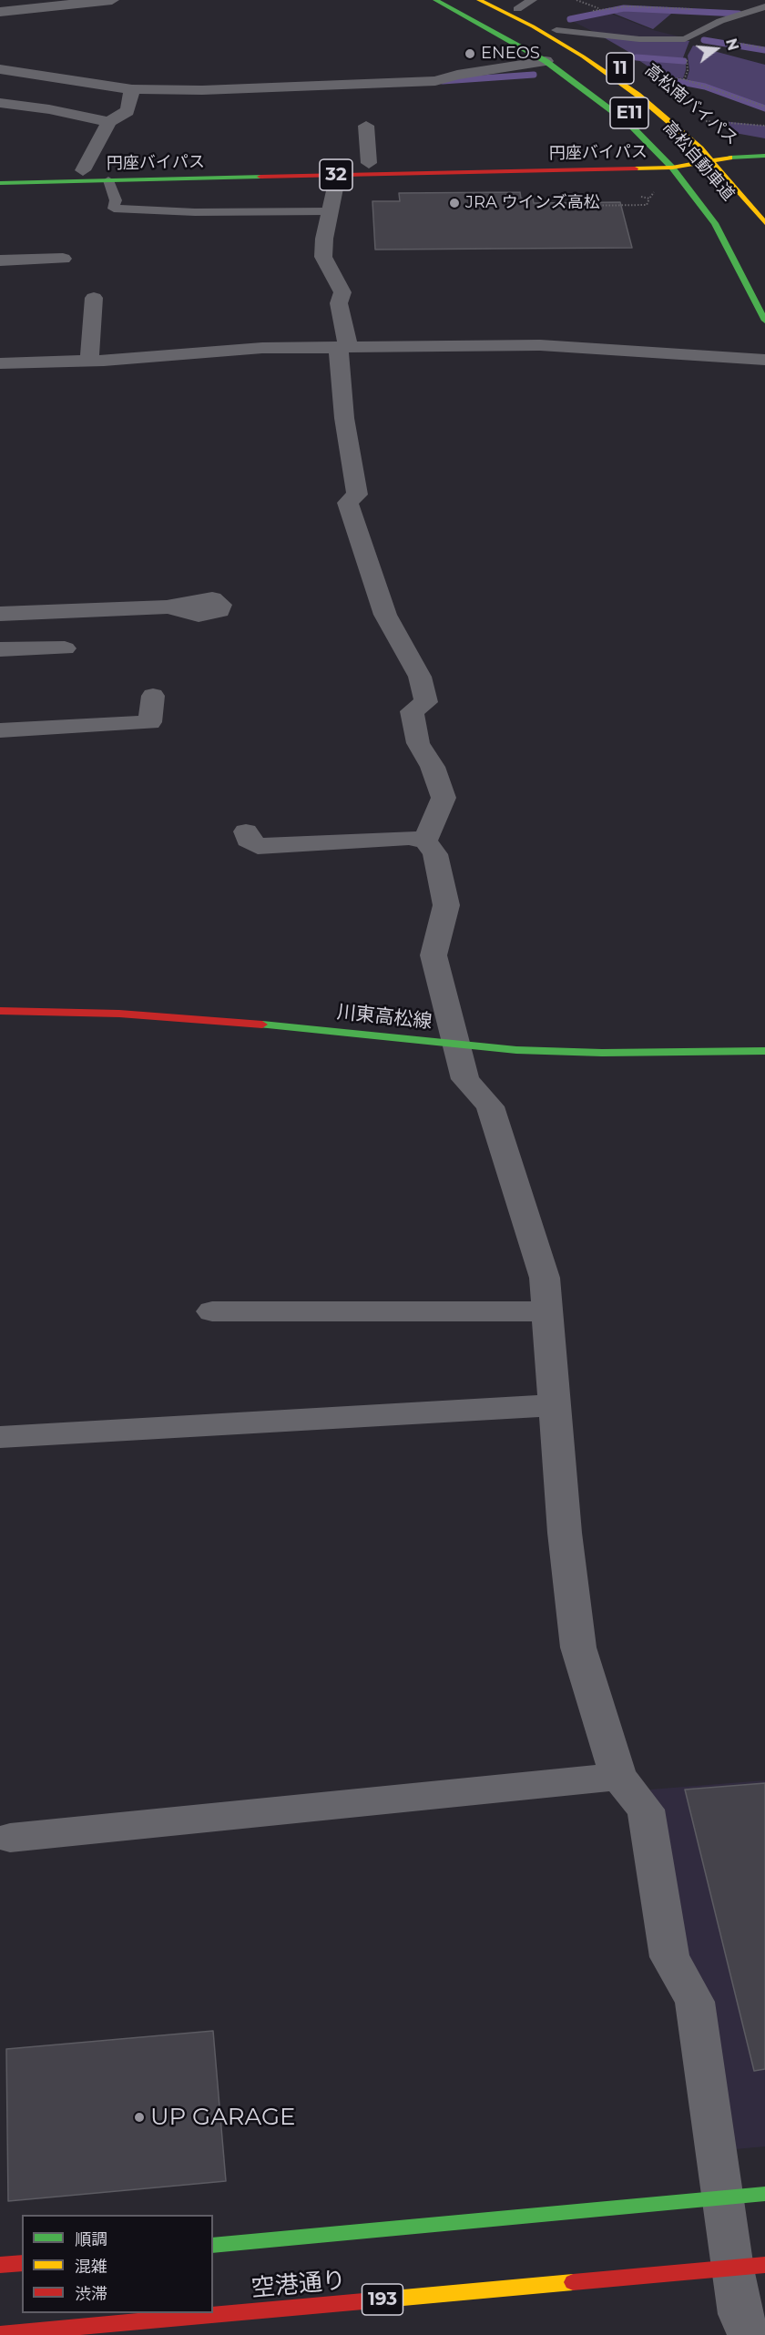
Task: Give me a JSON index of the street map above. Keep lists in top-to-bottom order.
{
  "streets": {
    "main road": [
      "11",
      "高松南バイパス",
      "E11",
      "円座バイパス",
      "高松自動車道",
      "32",
      "川東高松線",
      "空港通り",
      "193"
    ]
  },
  "crossings": [
    ["11", "円座バイパス"],
    ["高松南バイパス", "円座バイパス"]
  ],
  "places": ["ENEOS", "JRA ウインズ高松", "UP GARAGE"],
  "legend": ["順調", "混雑", "渋滞"],
  "north": "right"
}
